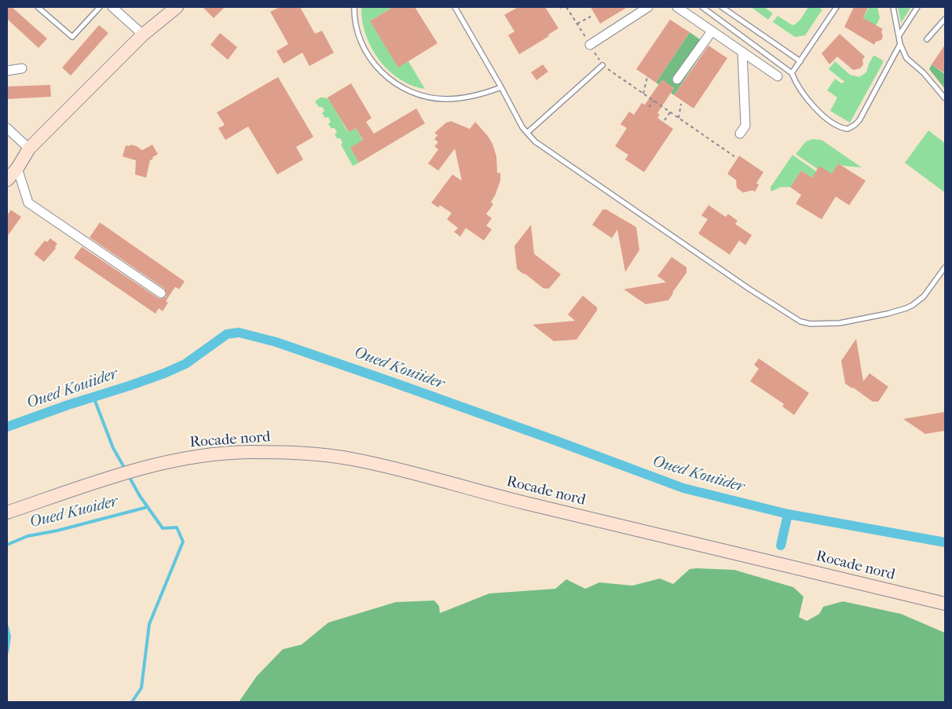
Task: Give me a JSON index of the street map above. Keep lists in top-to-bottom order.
{
  "streets": {
    "main road": ["Rocade nord"]
  },
  "water": ["Oued Kouiider", "Oued Kuoider"]
}
